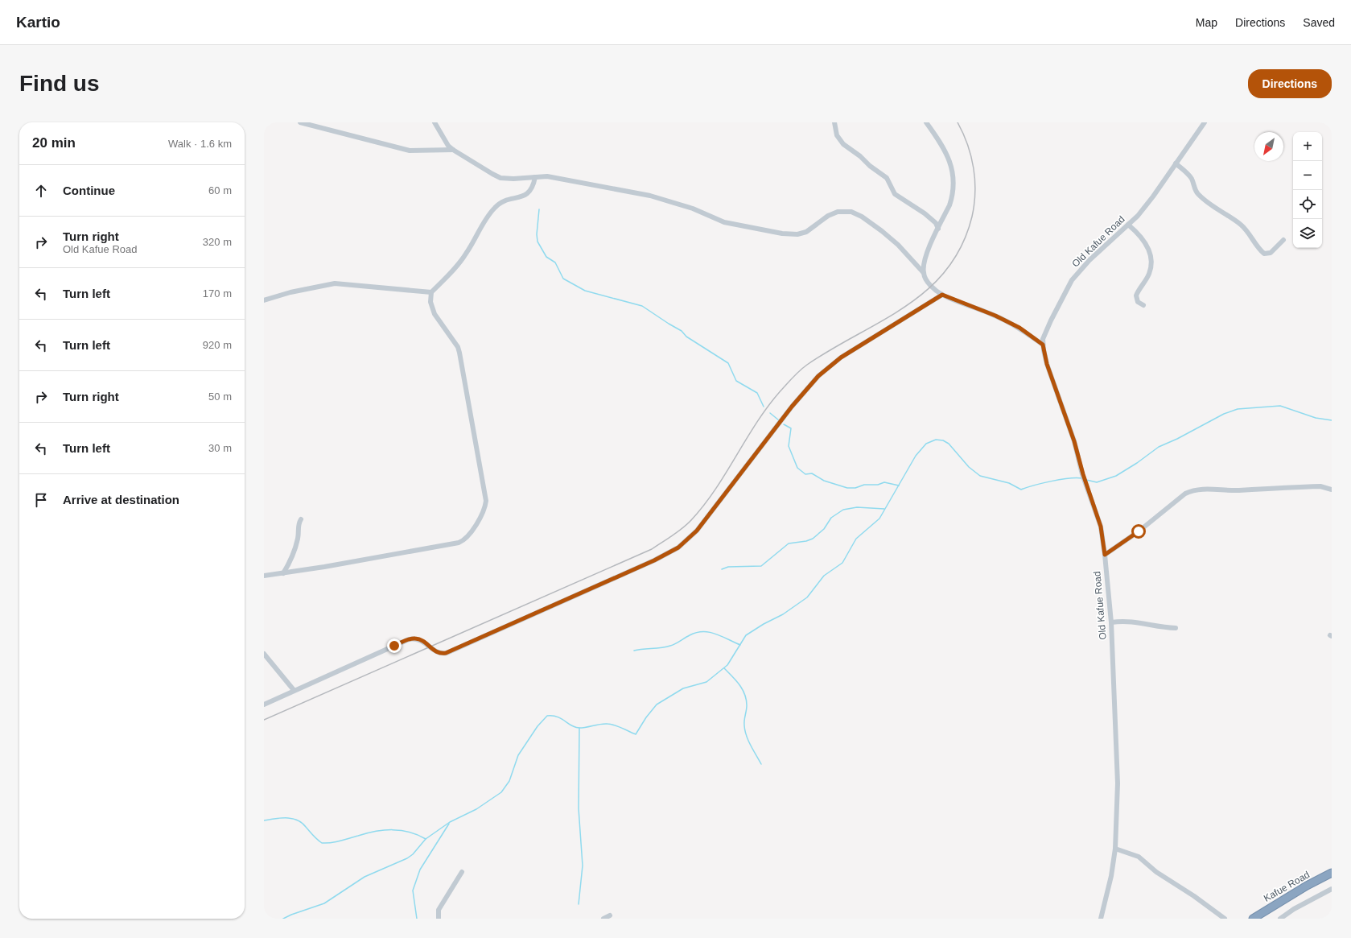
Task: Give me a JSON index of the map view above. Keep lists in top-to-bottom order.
{
  "streets": {
    "highway": ["Kafue Road"],
    "street": ["Old Kafue Road"]
  },
  "north": "bottom left",
  "page": {
    "header": "Kartio",
    "nav": ["Map", "Directions", "Saved"],
    "buttons": "Directions",
    "title": "Find us",
    "heading": ["20 min", "Walk · 1.6 km"],
    "map_buttons": ["+", "−"],
    "list": [
      ["Continue", "60 m"],
      ["Turn right", "Old Kafue Road", "320 m"],
      ["Turn left", "170 m"],
      ["Turn left", "920 m"],
      ["Turn right", "50 m"],
      ["Turn left", "30 m"],
      "Arrive at destination"
    ]
  }
}
